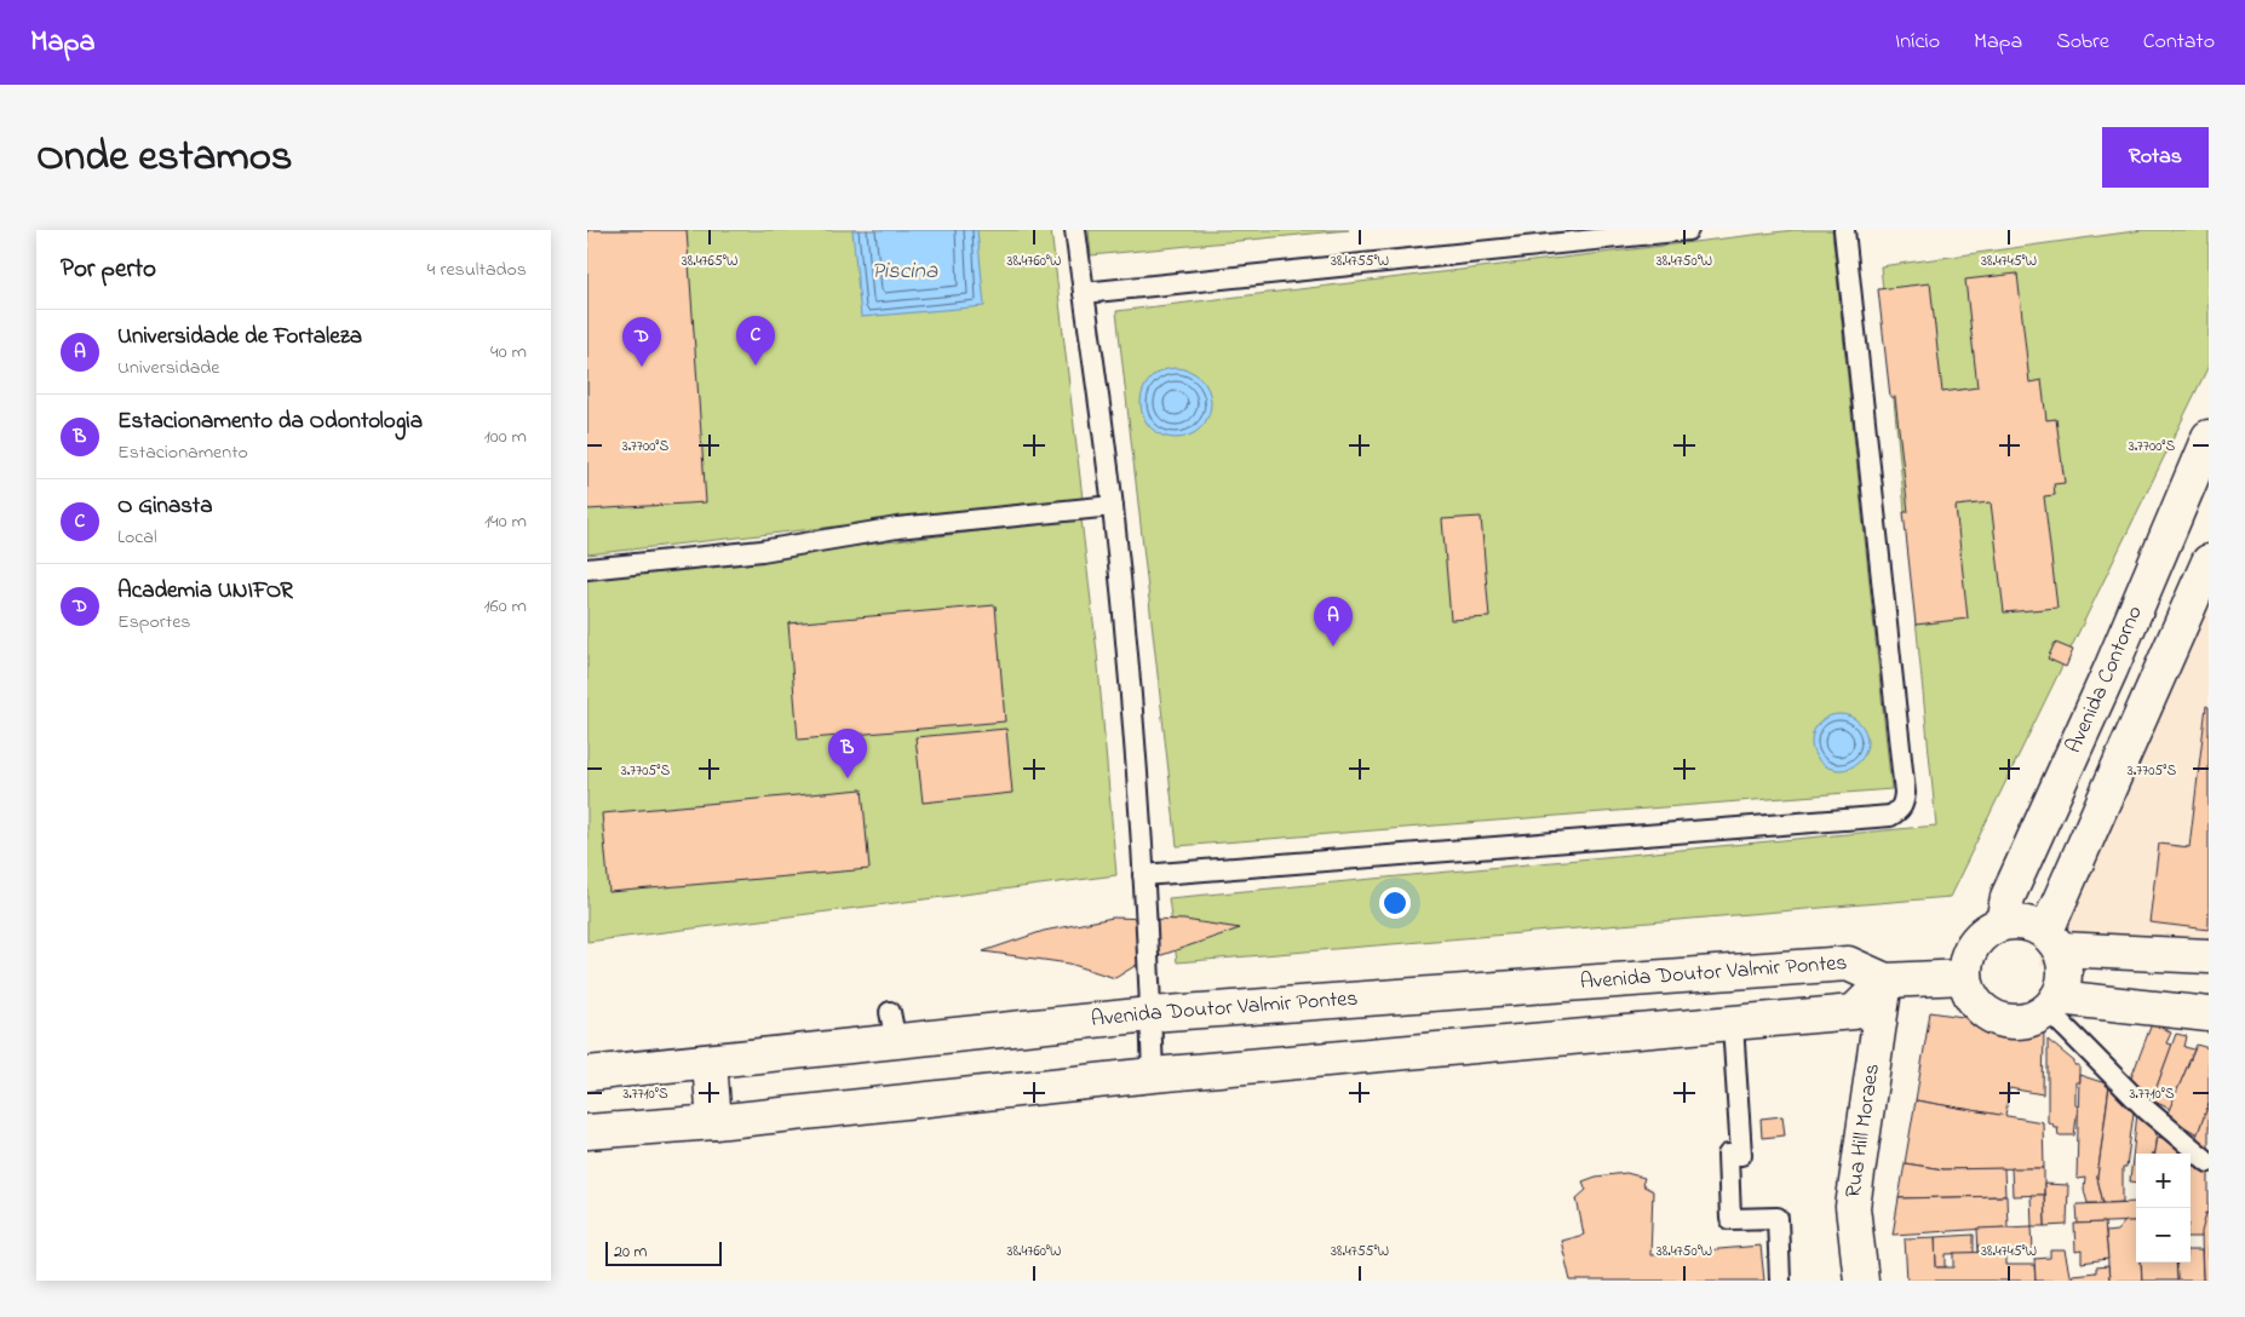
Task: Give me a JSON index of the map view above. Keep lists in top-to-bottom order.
{
  "streets": {
    "street": ["Avenida Contorno", "Avenida Doutor Valmir Pontes", "Rua Hill Moraes"]
  },
  "crossings": [
    ["Avenida Doutor Valmir Pontes", "Rua Hill Moraes"]
  ],
  "water": ["Piscina"],
  "scale_bar": "20 m",
  "page": {
    "header": "Mapa",
    "nav": [
      "Início",
      "Mapa",
      "Sobre",
      "Contato"
    ],
    "title": "Onde estamos",
    "buttons": "Rotas",
    "heading": ["Por perto", "4 resultados"],
    "list": [
      {
        "mark": "A",
        "name": "Universidade de Fortaleza",
        "note": "Universidade",
        "value": "40 m"
      },
      {
        "mark": "B",
        "name": "Estacionamento da Odontologia",
        "note": "Estacionamento",
        "value": "100 m"
      },
      {
        "mark": "C",
        "name": "O Ginasta",
        "note": "Local",
        "value": "140 m"
      },
      {
        "mark": "D",
        "name": "Academia UNIFOR",
        "note": "Esportes",
        "value": "160 m"
      }
    ],
    "pins": [
      "C",
      "D",
      "A",
      "B"
    ],
    "map_buttons": ["+", "−"],
    "scale": "20 m"
  },
  "coordinates": [
    "38.4765°W",
    "38.4760°W",
    "38.4755°W",
    "38.4750°W",
    "38.4745°W",
    "3.7700°S",
    "3.7705°S",
    "3.7710°S"
  ]
}
